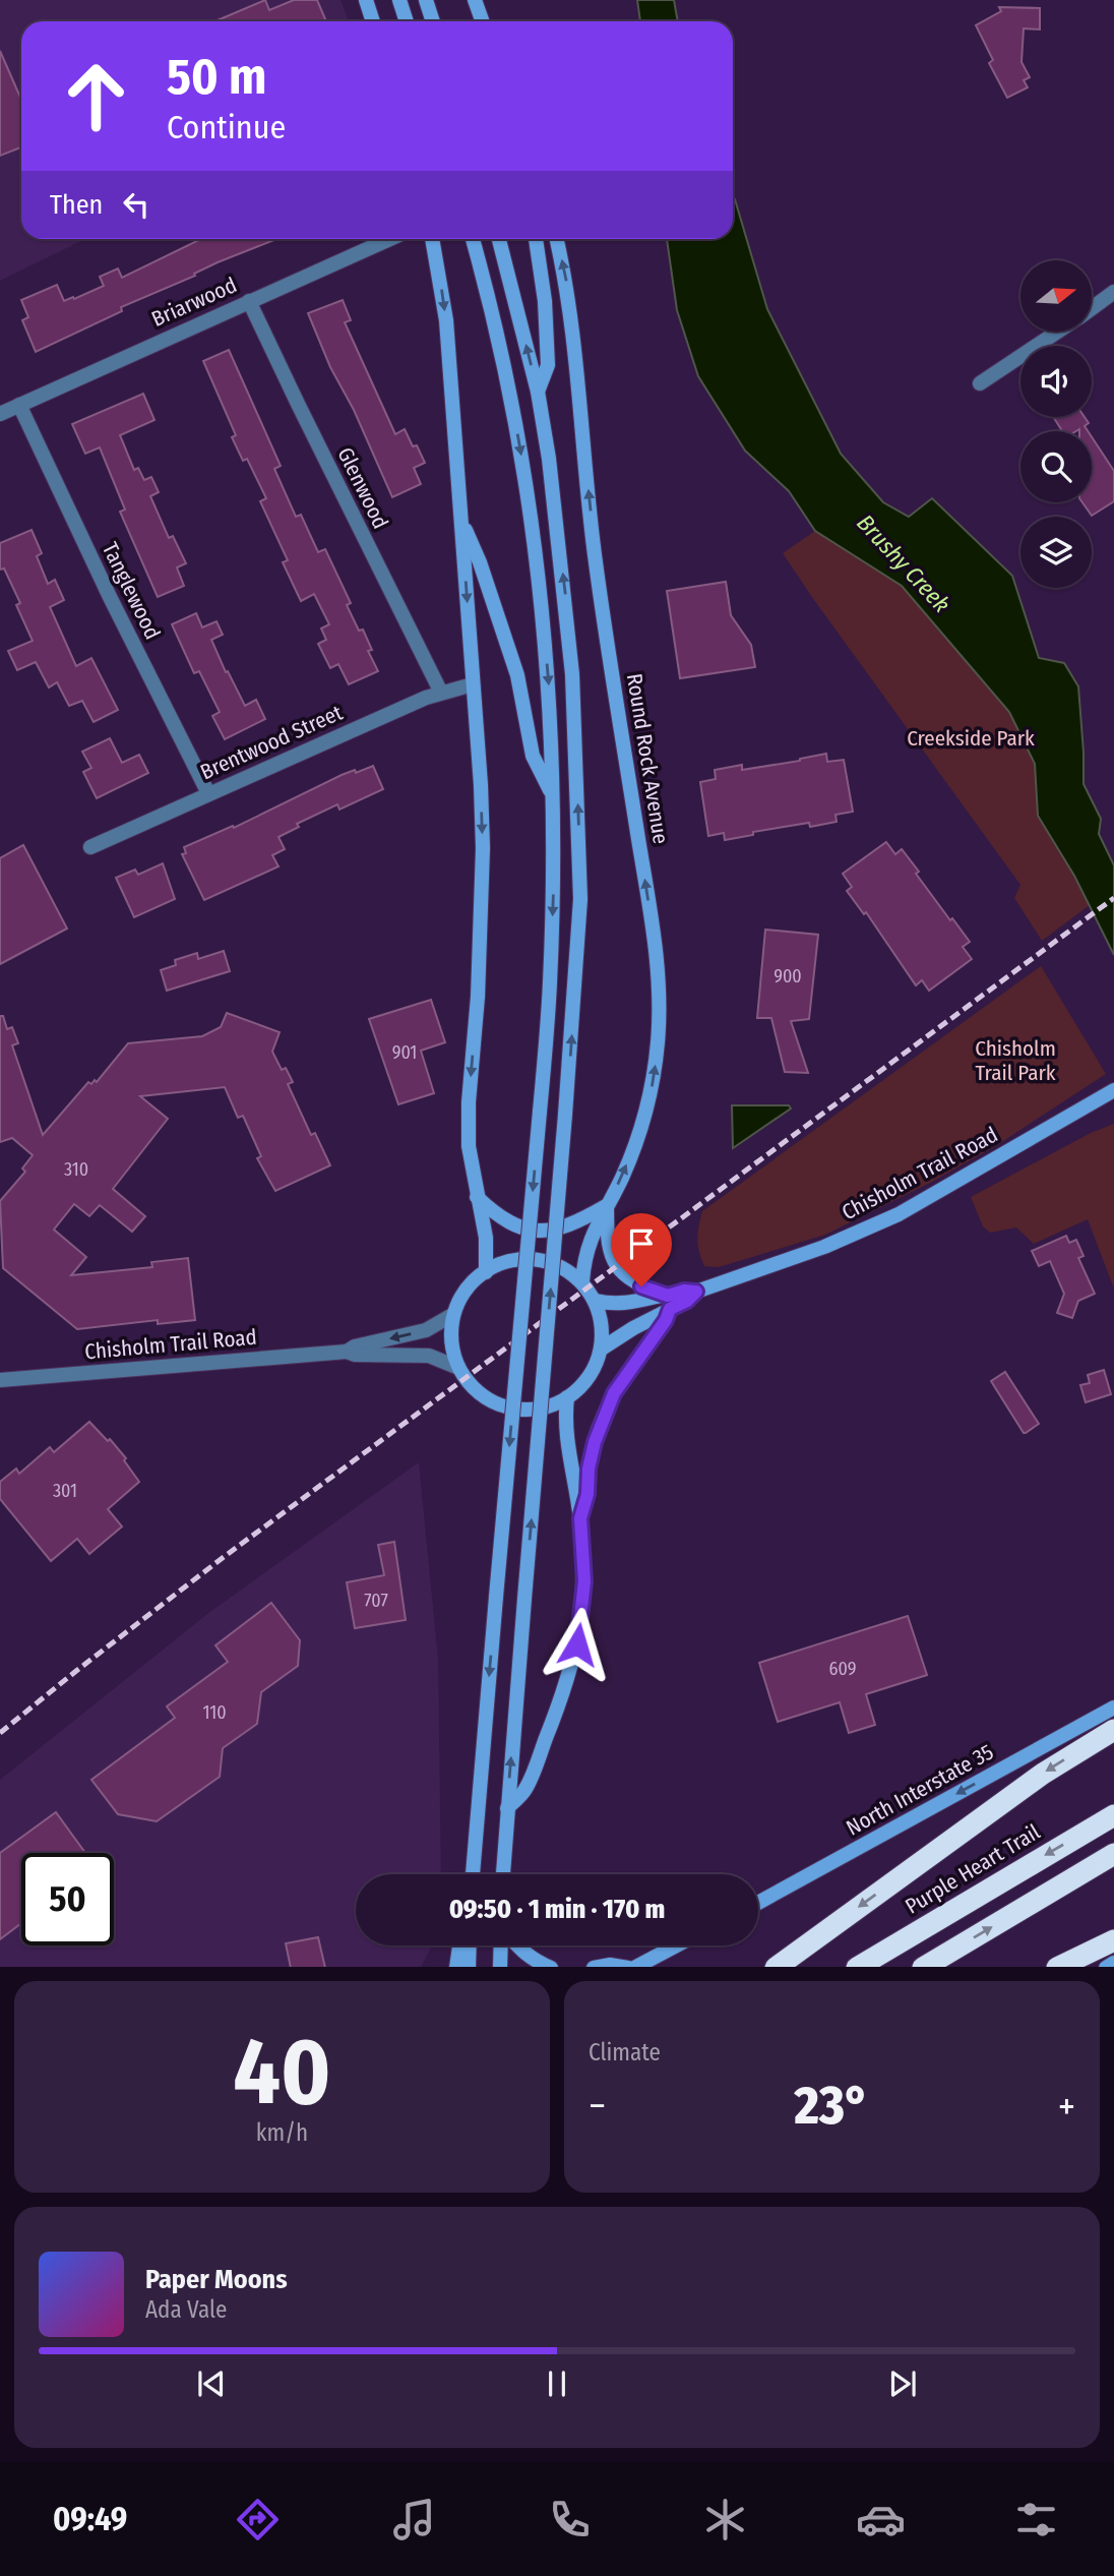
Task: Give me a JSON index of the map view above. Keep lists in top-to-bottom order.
{
  "streets": {
    "highway": ["Purple Heart Trail"],
    "main road": ["Round Rock Avenue", "Chisholm Trail Road", "North Interstate 35"],
    "street": [
      "Briarwood",
      "Glenwood",
      "Tanglewood",
      "Brentwood Street"
    ]
  },
  "crossings": [
    ["Briarwood", "Glenwood"],
    ["Briarwood", "Tanglewood"],
    ["Glenwood", "Brentwood Street"],
    ["Tanglewood", "Brentwood Street"],
    ["Round Rock Avenue", "Chisholm Trail Road"]
  ],
  "one_way": ["North Interstate 35"],
  "water": ["Brushy Creek"],
  "parks": ["Creekside Park", "Chisholm Trail Park"],
  "house_numbers": [
    "900",
    "901",
    "310",
    "301",
    "707",
    "609",
    "110"
  ],
  "north": "right",
  "page": {
    "turn": ["50 m", "Continue"],
    "then": "Then",
    "limit": "50",
    "trip": "09:50 · 1 min · 170 m",
    "tile": [
      ["40", "km/h"],
      "Climate"
    ],
    "heat": ["−", "23°", "+"],
    "song": ["Paper Moons", "Ada Vale"],
    "tabs": "09:49"
  }
}
